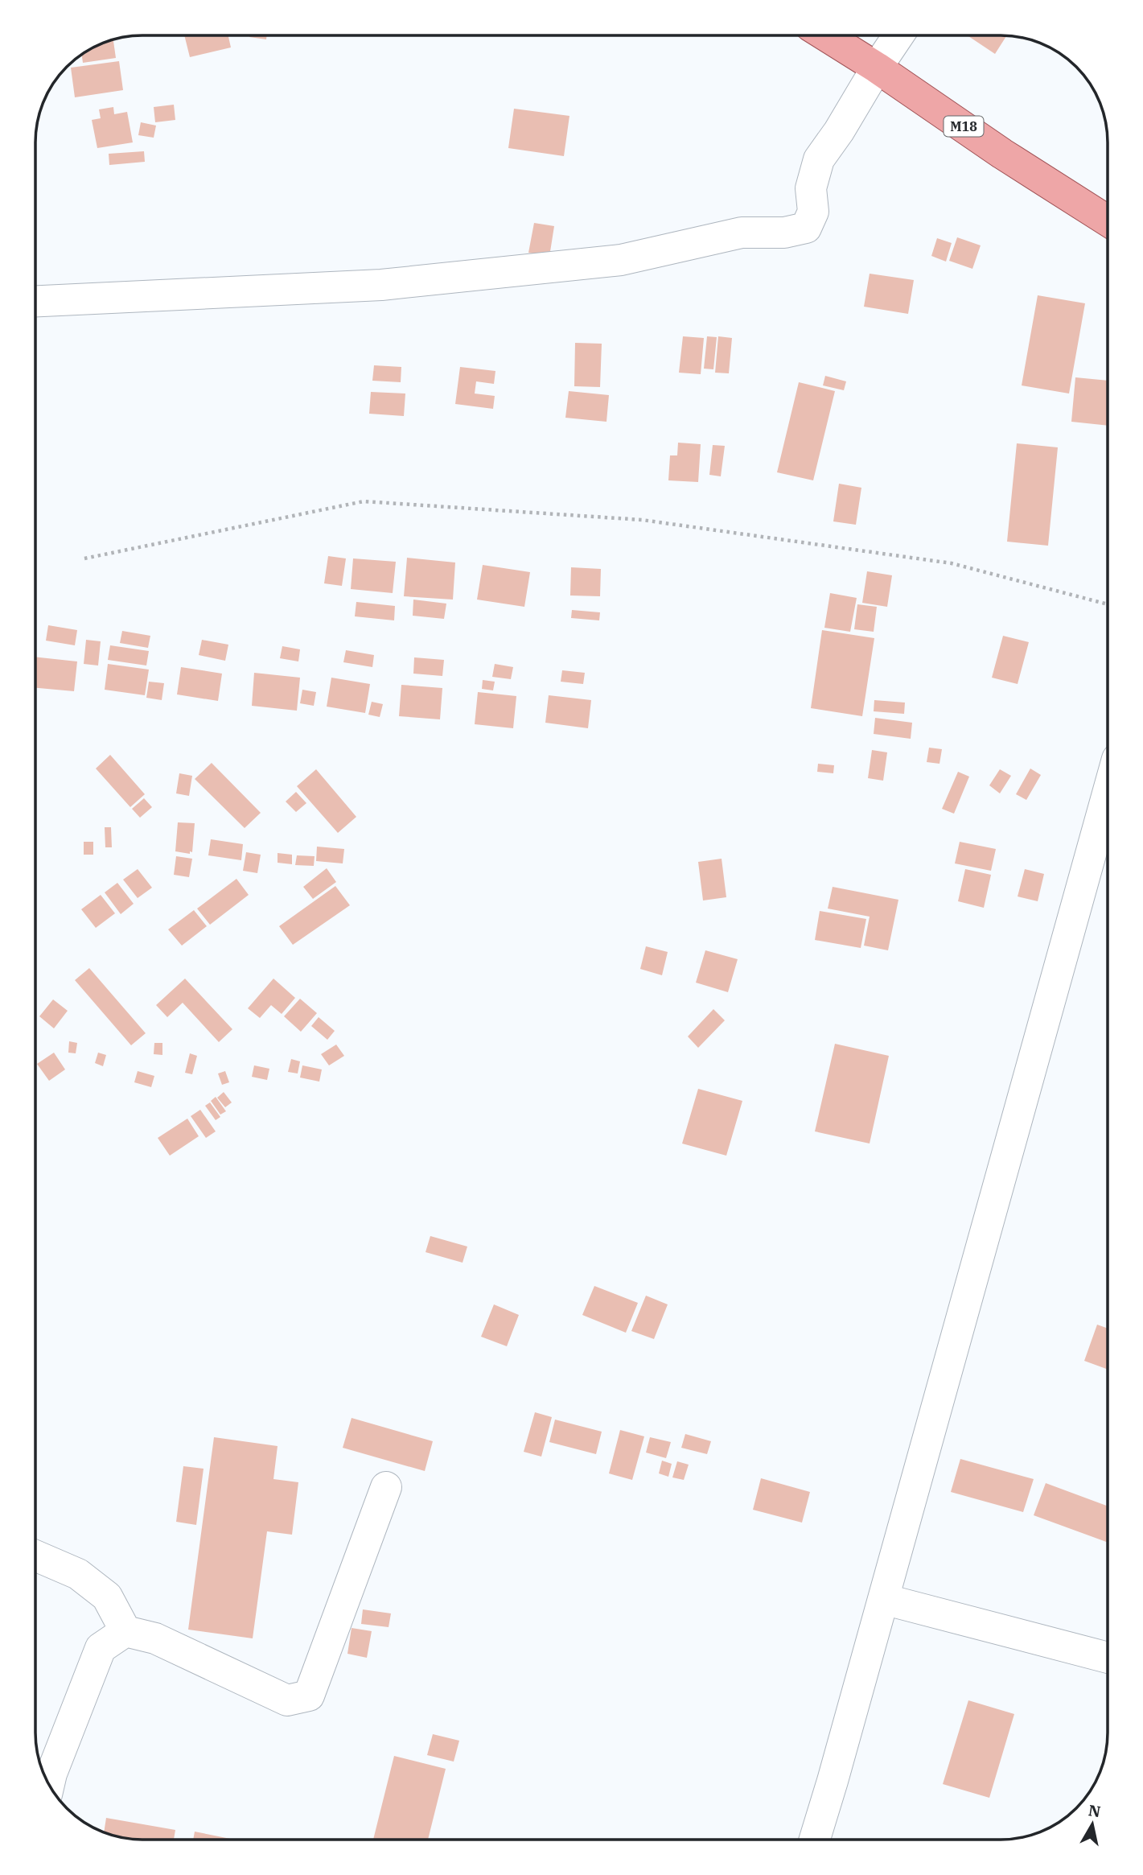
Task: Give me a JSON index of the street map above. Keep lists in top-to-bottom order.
{
  "streets": {
    "main road": ["M18"]
  },
  "north": "top"
}
